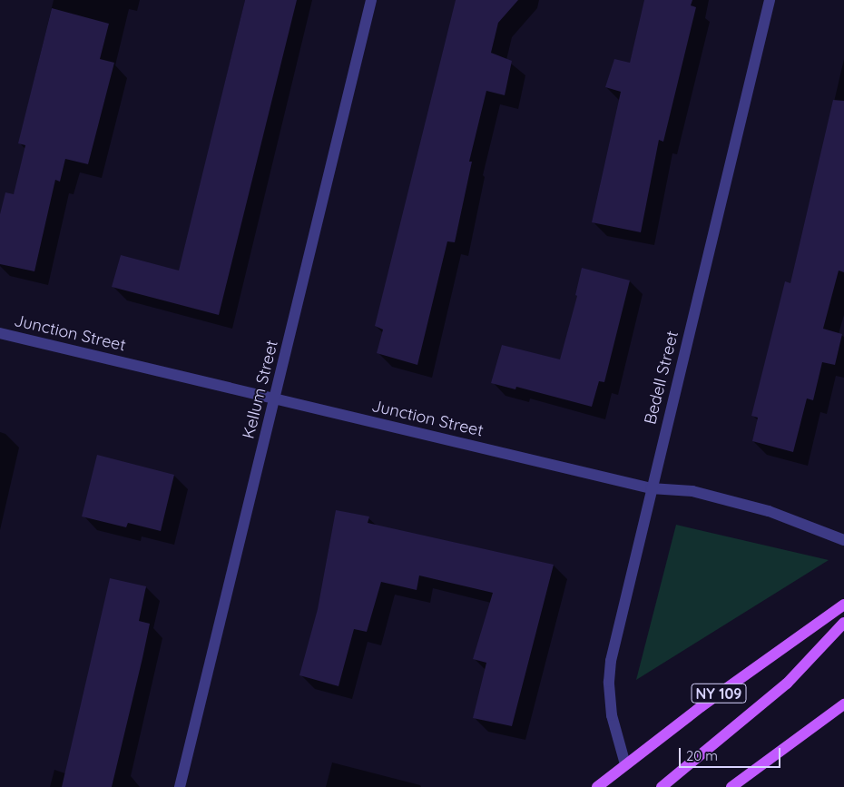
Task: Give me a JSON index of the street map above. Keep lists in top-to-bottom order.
{
  "streets": {
    "main road": ["NY 109"],
    "street": ["Junction Street", "Bedell Street", "Kellum Street"]
  },
  "crossings": [
    ["Junction Street", "Bedell Street"],
    ["Junction Street", "Kellum Street"],
    ["Bedell Street", "NY 109"]
  ],
  "scale_bar": "20 m"
}
